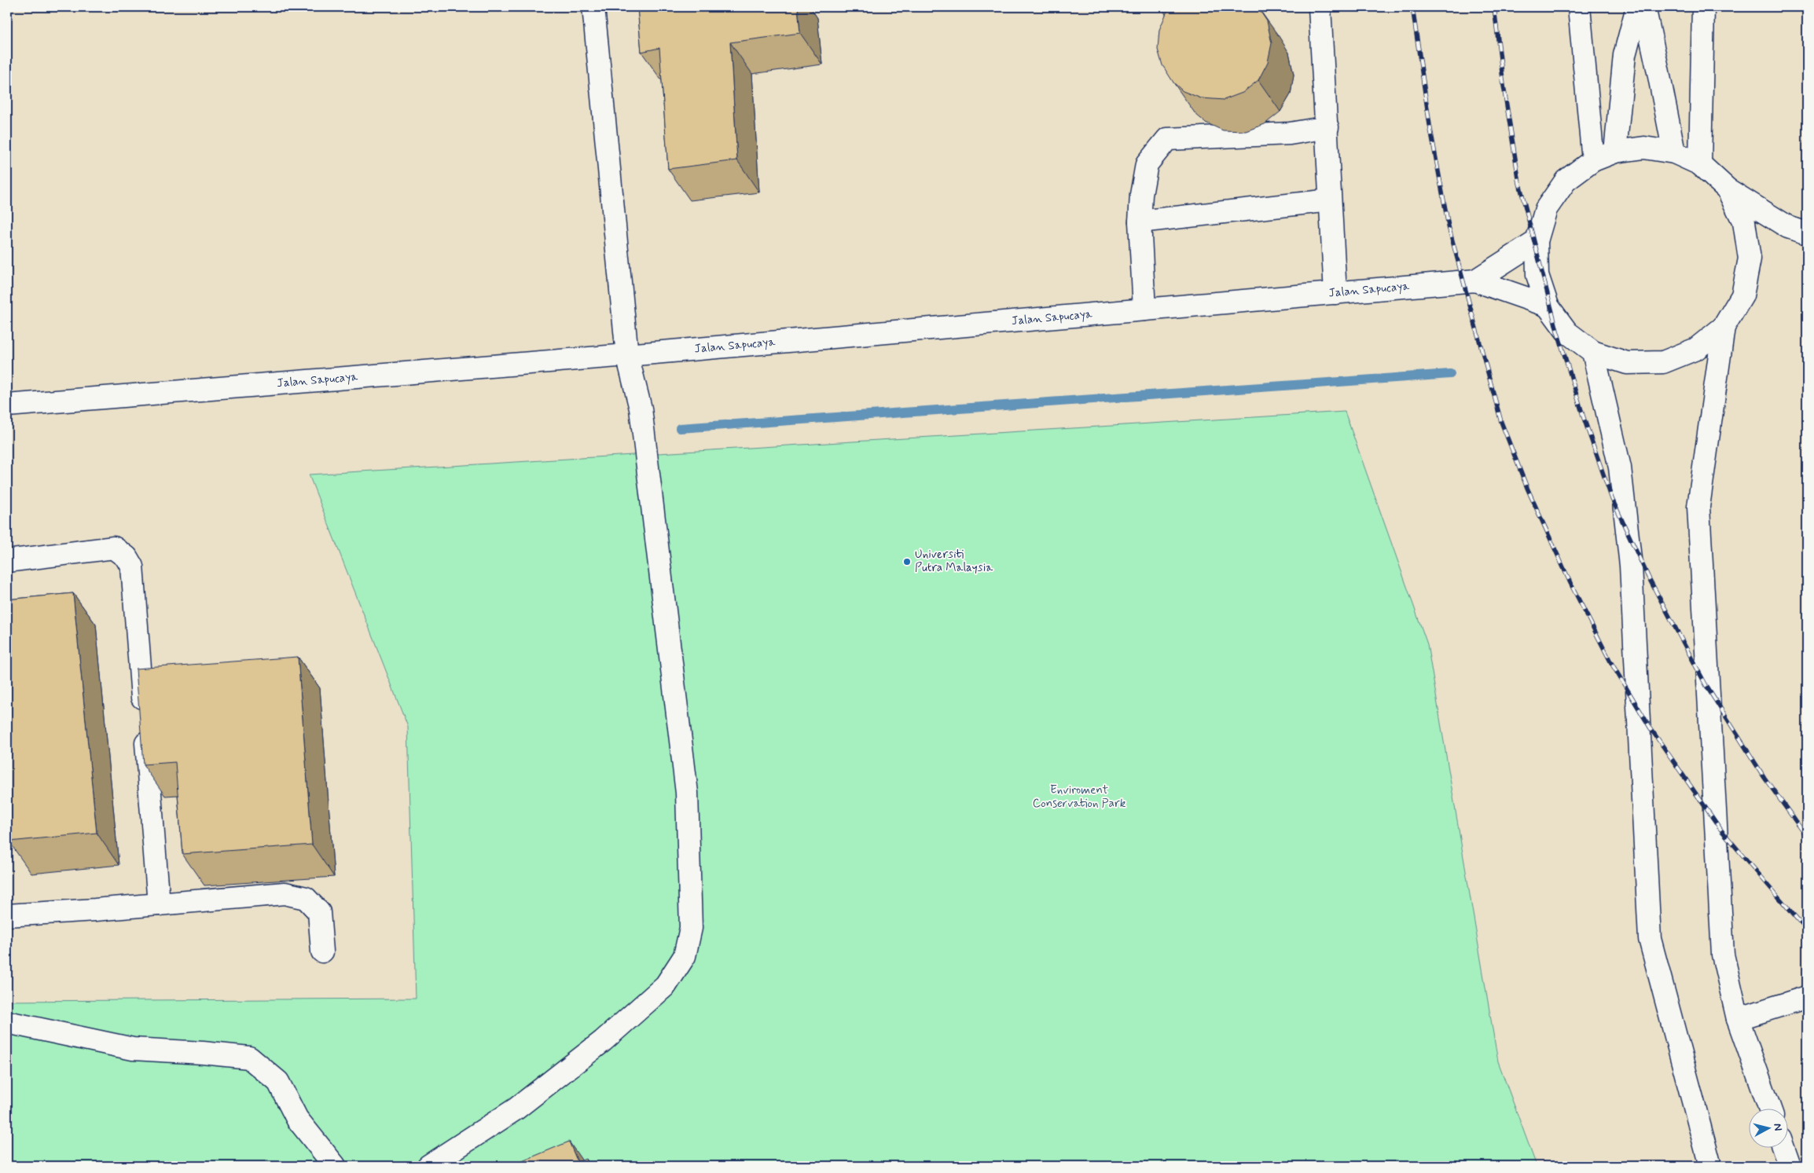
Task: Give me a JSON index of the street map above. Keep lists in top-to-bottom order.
{
  "streets": {
    "street": ["Jalan Sapucaya"]
  },
  "parks": ["Enviroment Conservation Park"],
  "places": ["Universiti Putra Malaysia"],
  "north": "right"
}
